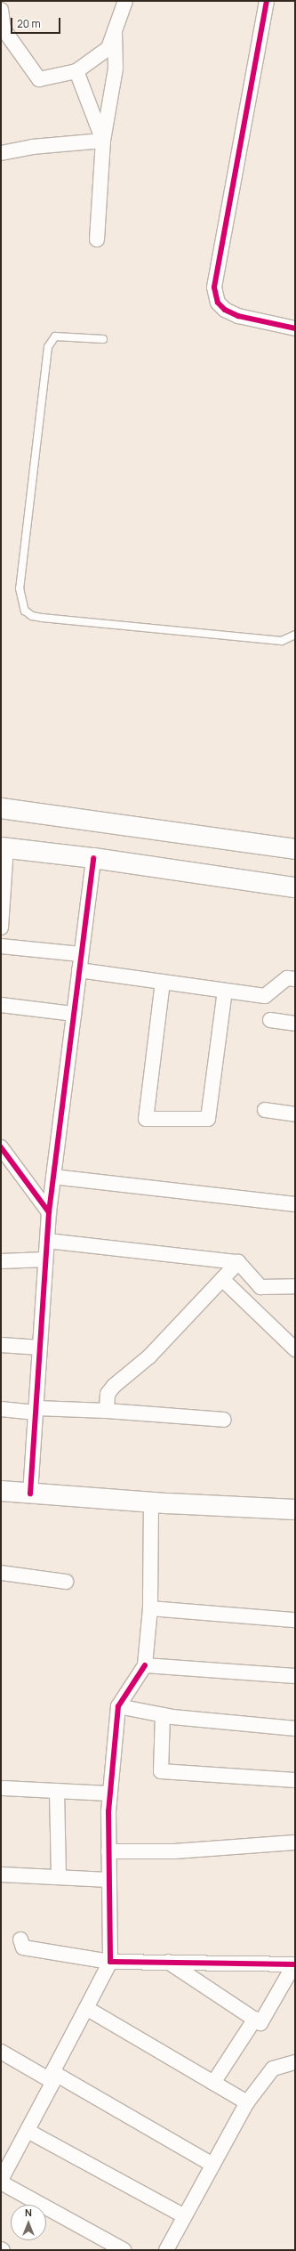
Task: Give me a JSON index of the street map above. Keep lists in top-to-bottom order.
{
  "scale_bar": "20 m",
  "north": "top"
}
